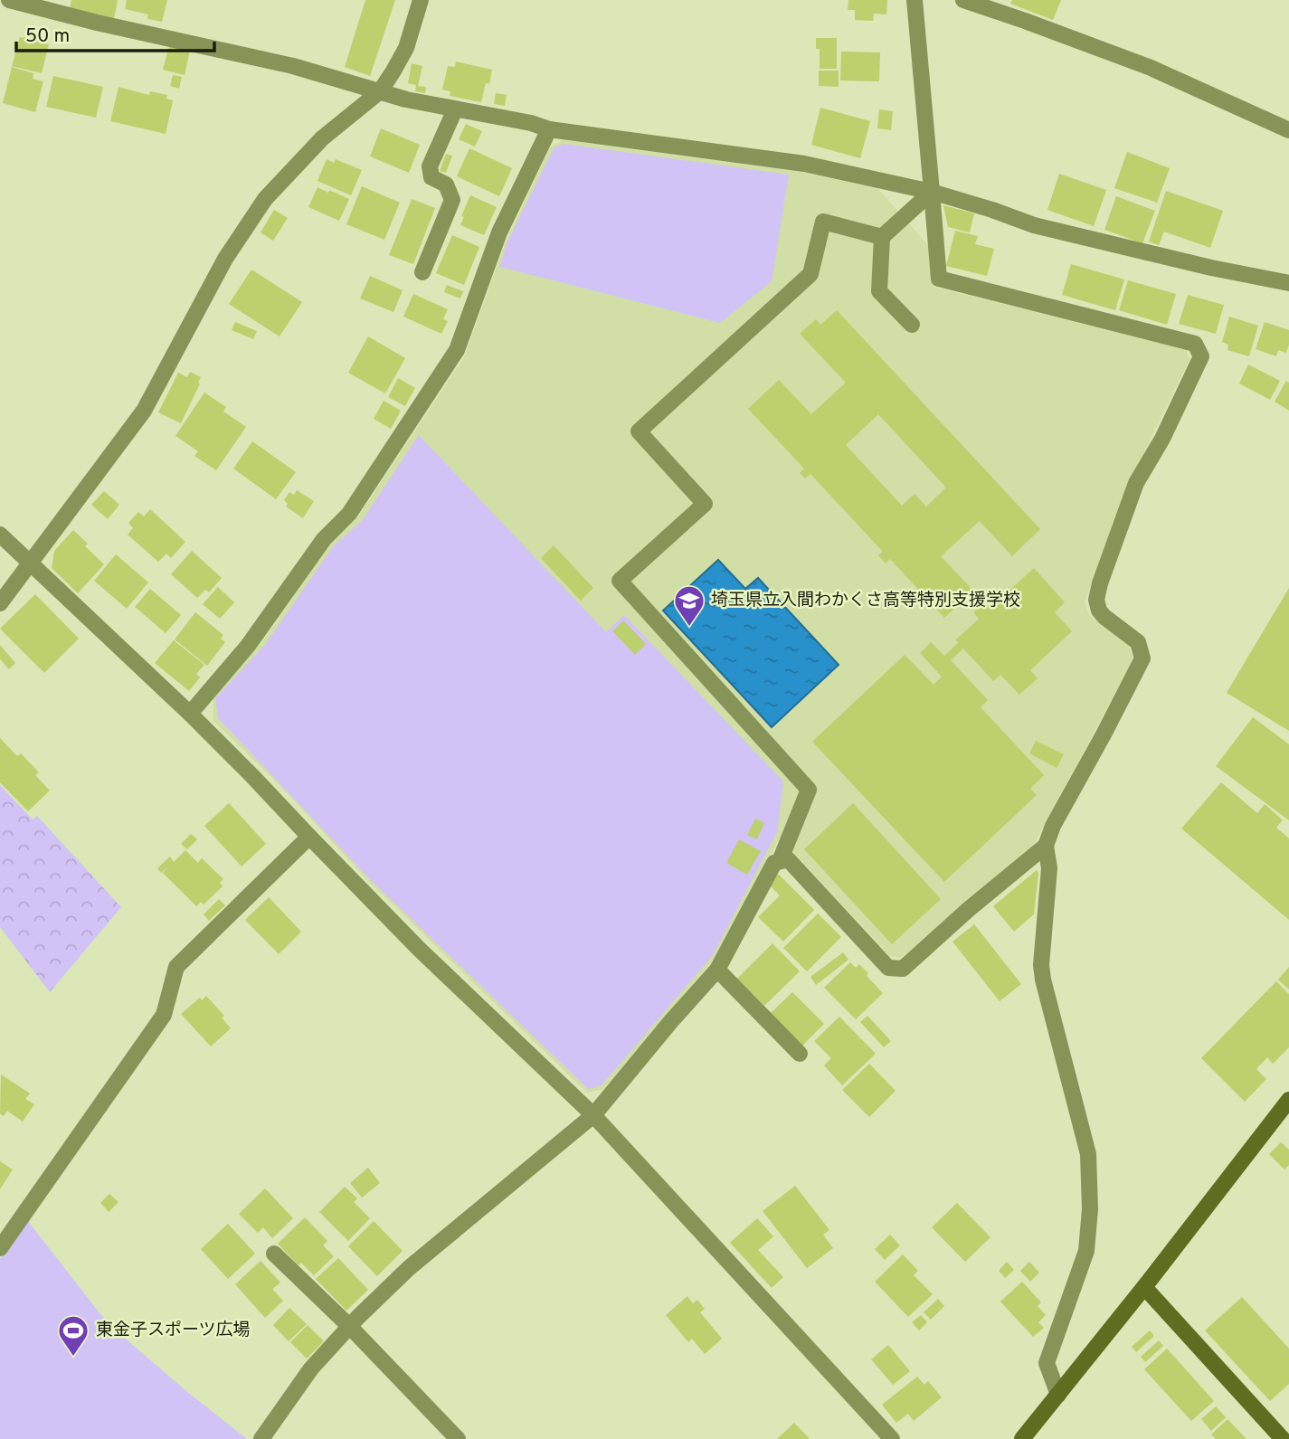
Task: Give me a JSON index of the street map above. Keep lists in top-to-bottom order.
{
  "places": {
    "school or university": ["埼玉県立入間わかくさ高等特別支援学校"],
    "sports": ["東金子スポーツ広場"]
  },
  "scale_bar": "50 m"
}
